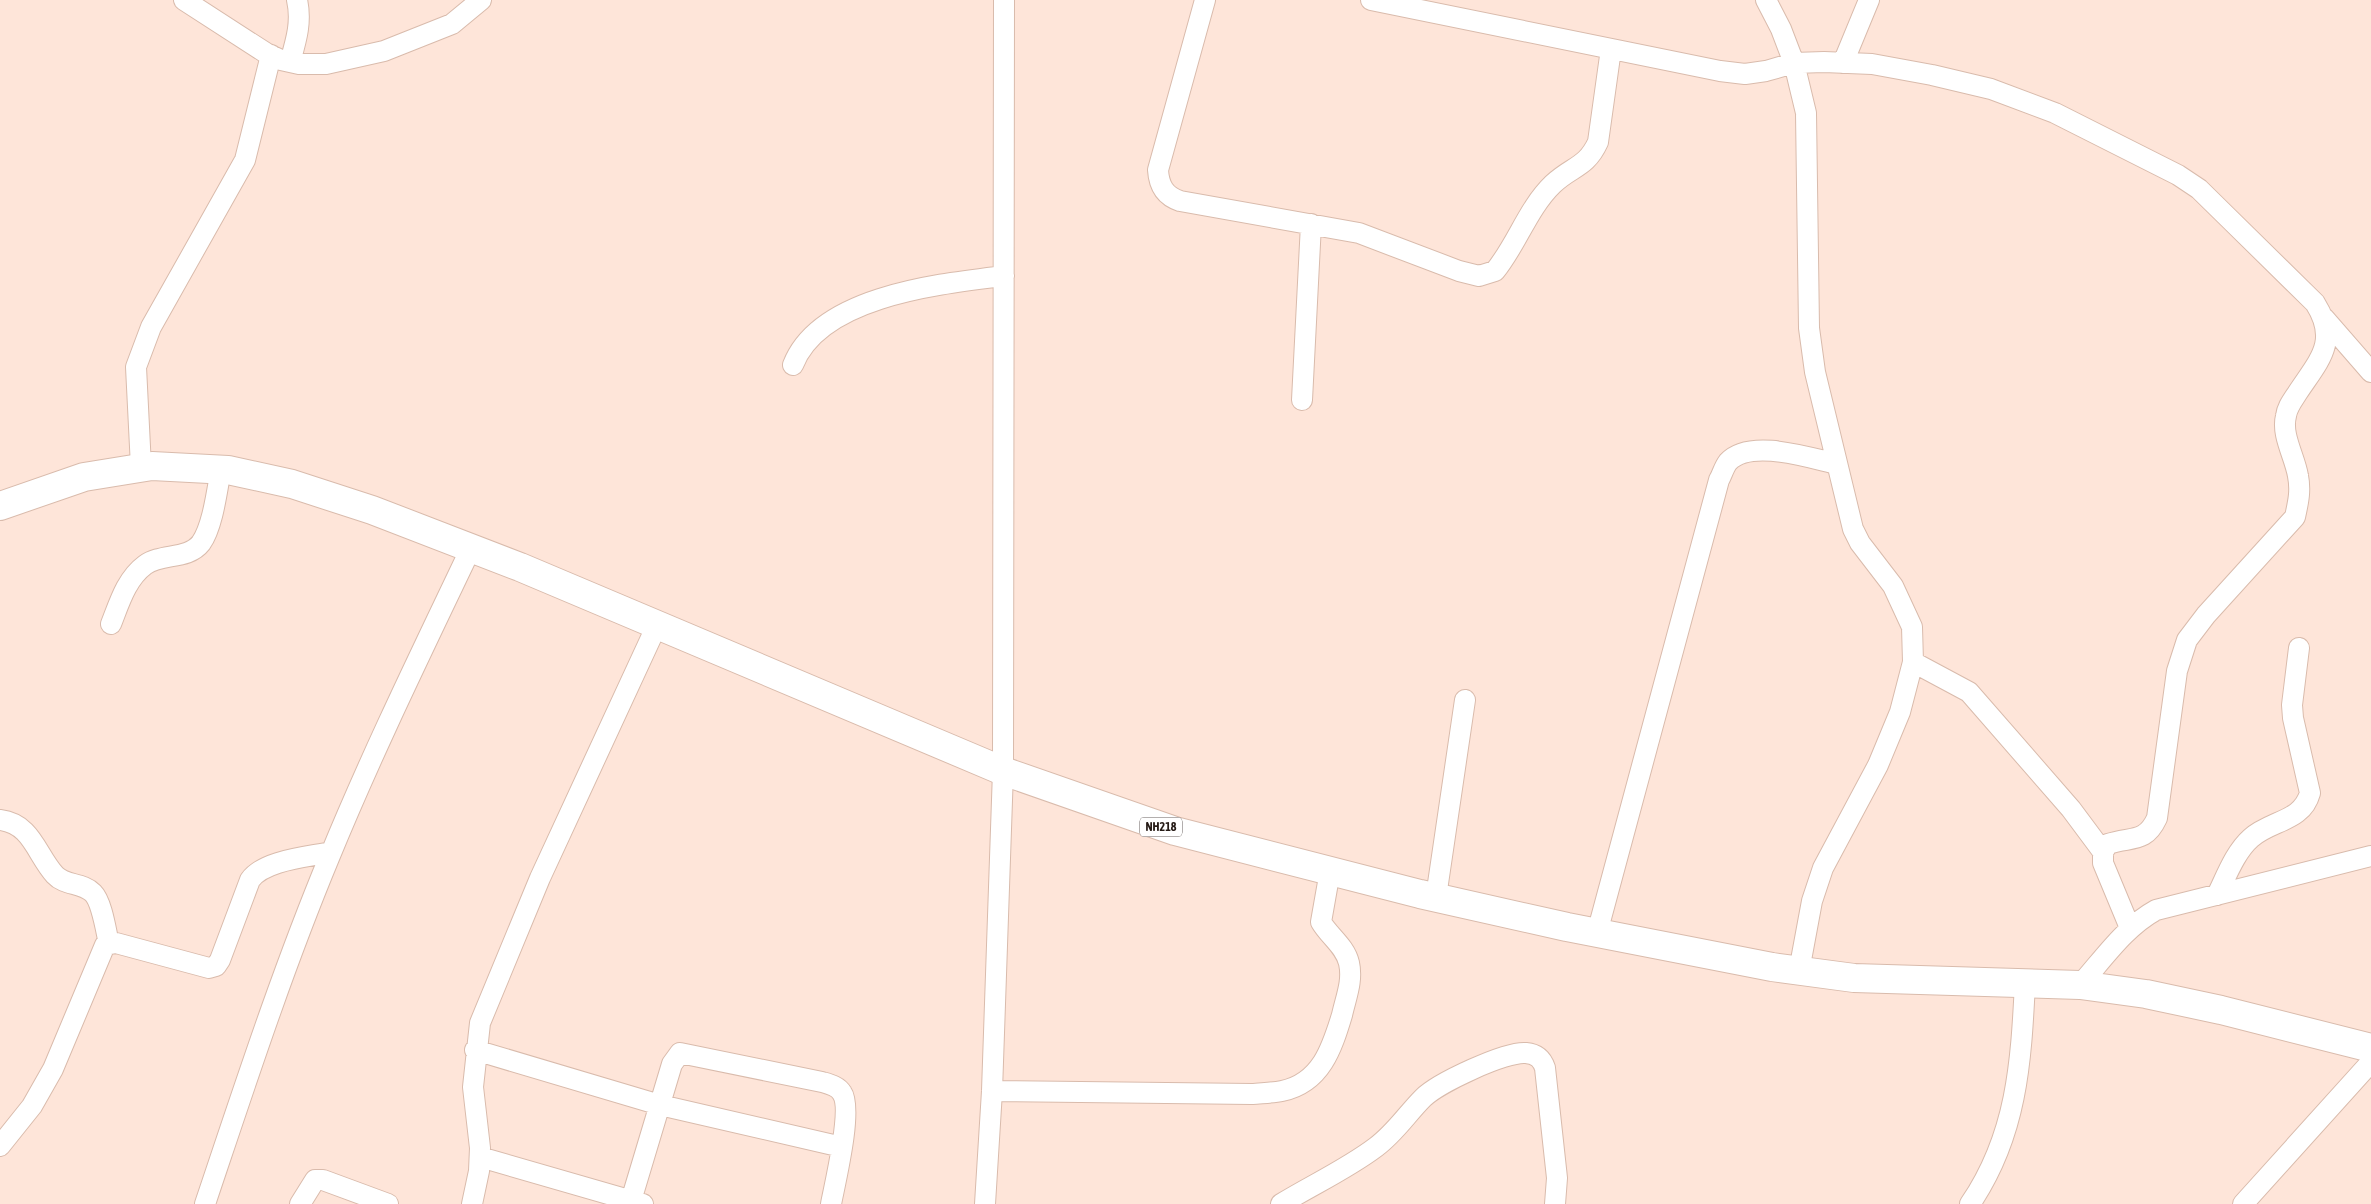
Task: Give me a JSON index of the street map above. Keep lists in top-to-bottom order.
{
  "streets": {
    "highway": ["NH218"]
  }
}
